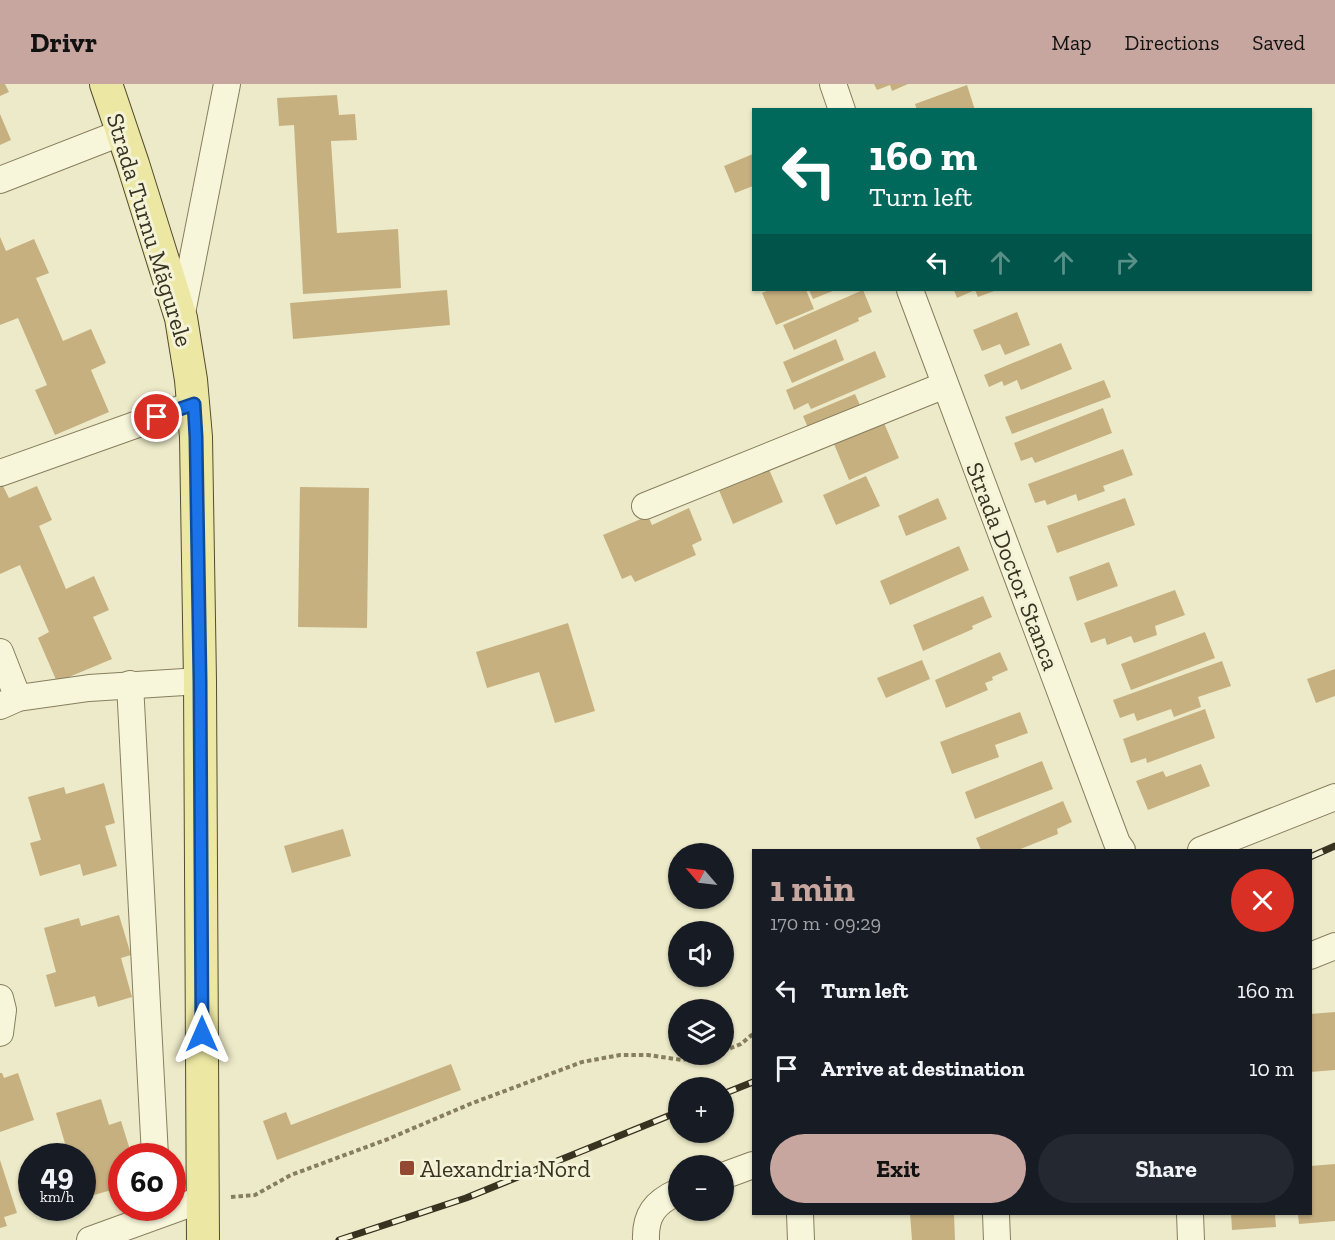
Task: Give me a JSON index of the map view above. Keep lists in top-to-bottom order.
{
  "streets": {
    "main road": ["Strada Turnu Măgurele"],
    "street": ["Strada Doctor Stanca"]
  },
  "places": {
    "transit": ["Alexandria Nord"]
  },
  "north": "top left",
  "page": {
    "header": "Drivr",
    "nav": ["Map", "Directions", "Saved"],
    "turn": ["160 m", "Turn left"],
    "map_buttons": ["+", "−"],
    "heading": ["1 min", "170 m · 09:29"],
    "list": [
      {
        "name": "Turn left",
        "value": "160 m"
      },
      {
        "name": "Arrive at destination",
        "value": "10 m"
      }
    ],
    "buttons": ["Exit", "Share"],
    "speed": "49 km/h",
    "limit": "60"
  }
}
